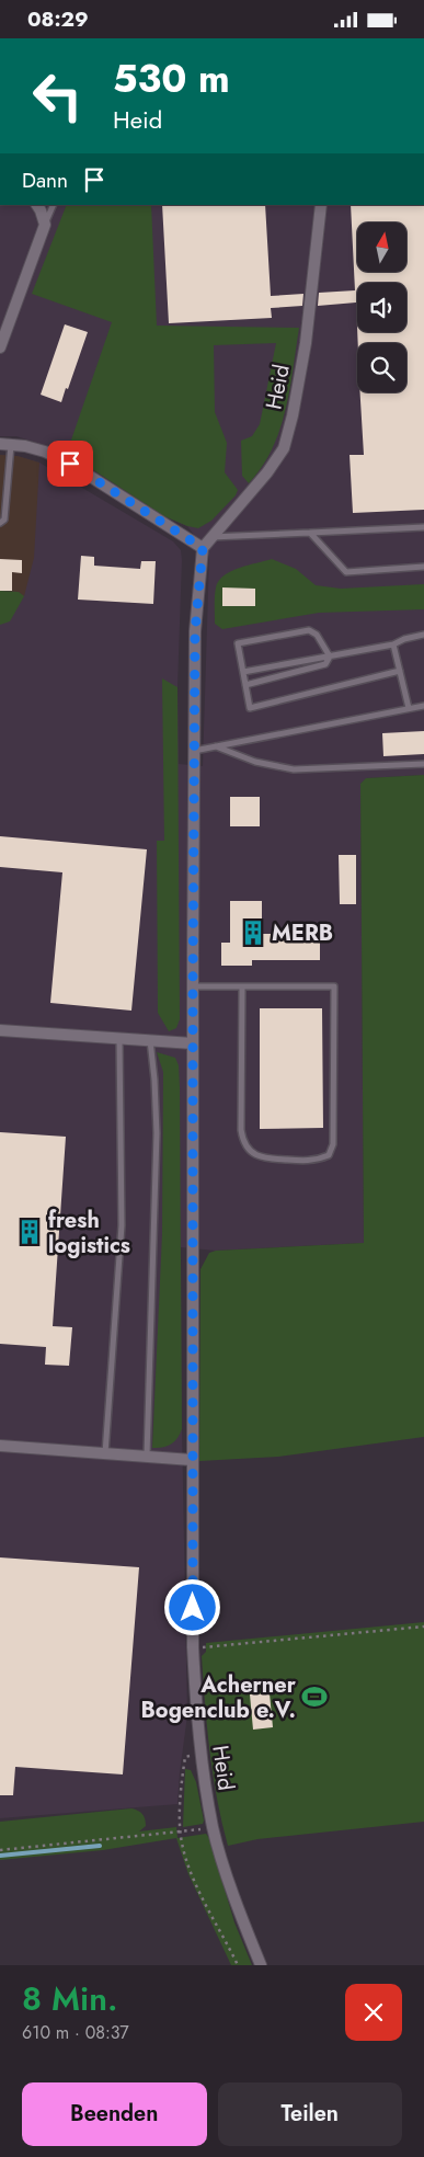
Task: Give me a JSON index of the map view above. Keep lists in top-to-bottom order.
{
  "streets": {
    "street": ["Heid"]
  },
  "places": {
    "building": ["MERB", "fresh logistics"],
    "sports": ["Acherner Bogenclub e.V."]
  },
  "north": "top",
  "page": {
    "status": "08:29",
    "turn": ["530 m", "Heid"],
    "then": "Dann",
    "heading": ["8 Min.", "610 m · 08:37"],
    "buttons": ["Beenden", "Teilen"]
  }
}
